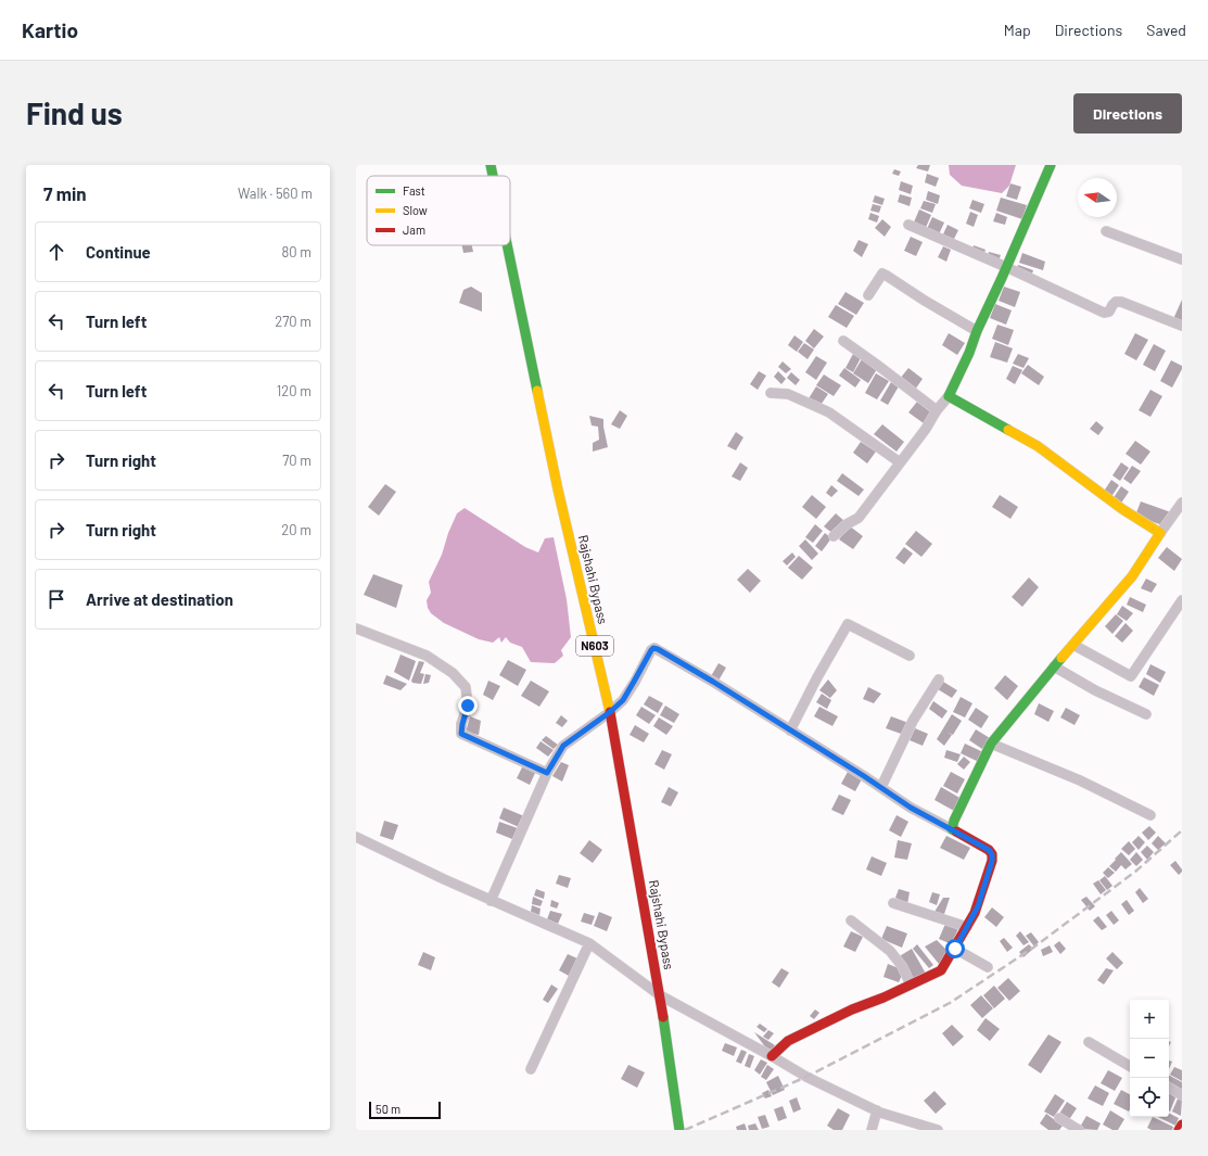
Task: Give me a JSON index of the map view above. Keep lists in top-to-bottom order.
{
  "streets": {
    "main road": ["Rajshahi Bypass", "N603"]
  },
  "legend": ["Fast", "Slow", "Jam"],
  "scale_bar": "50 m",
  "north": "left",
  "page": {
    "header": "Kartio",
    "nav": ["Map", "Directions", "Saved"],
    "buttons": "Directions",
    "title": "Find us",
    "heading": ["7 min", "Walk · 560 m"],
    "list": [
      ["Continue", "80 m"],
      ["Turn left", "270 m"],
      ["Turn left", "120 m"],
      ["Turn right", "70 m"],
      ["Turn right", "20 m"],
      "Arrive at destination"
    ],
    "map_buttons": ["+", "−"],
    "scale": "50 m"
  }
}
